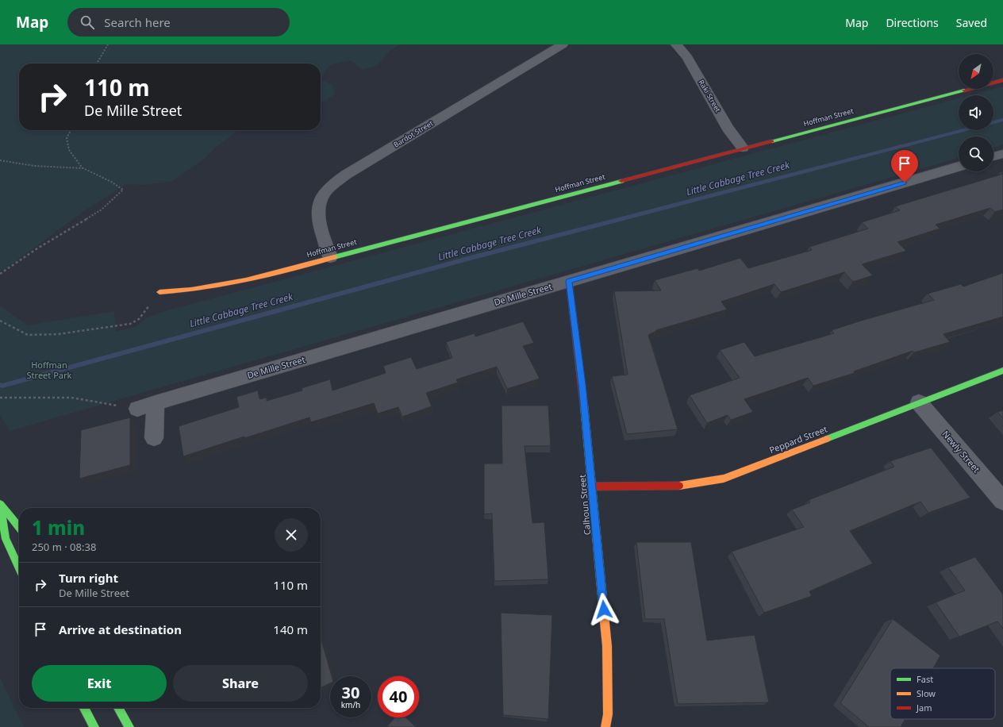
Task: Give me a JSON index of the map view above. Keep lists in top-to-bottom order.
{
  "streets": {
    "street": [
      "Raki Street",
      "Hoffman Street",
      "Bardot Street",
      "De Mille Street",
      "Peppard Street",
      "Newly Street",
      "Calhoun Street"
    ]
  },
  "crossings": [
    ["Raki Street", "Hoffman Street"],
    ["Hoffman Street", "Bardot Street"],
    ["De Mille Street", "Calhoun Street"],
    ["Peppard Street", "Newly Street"],
    ["Peppard Street", "Calhoun Street"]
  ],
  "water": ["Little Cabbage Tree Creek"],
  "parks": ["Hoffman Street Park"],
  "legend": ["Fast", "Slow", "Jam"],
  "north": "bottom left",
  "page": {
    "header": "Map",
    "search": "Search here",
    "nav": ["Map", "Directions", "Saved"],
    "turn": ["110 m", "De Mille Street"],
    "heading": ["1 min", "250 m · 08:38"],
    "list": [
      {
        "name": "Turn right",
        "note": "De Mille Street",
        "value": "110 m"
      },
      {
        "name": "Arrive at destination",
        "value": "140 m"
      }
    ],
    "buttons": ["Exit", "Share"],
    "speed": "30 km/h",
    "limit": "40"
  }
}
